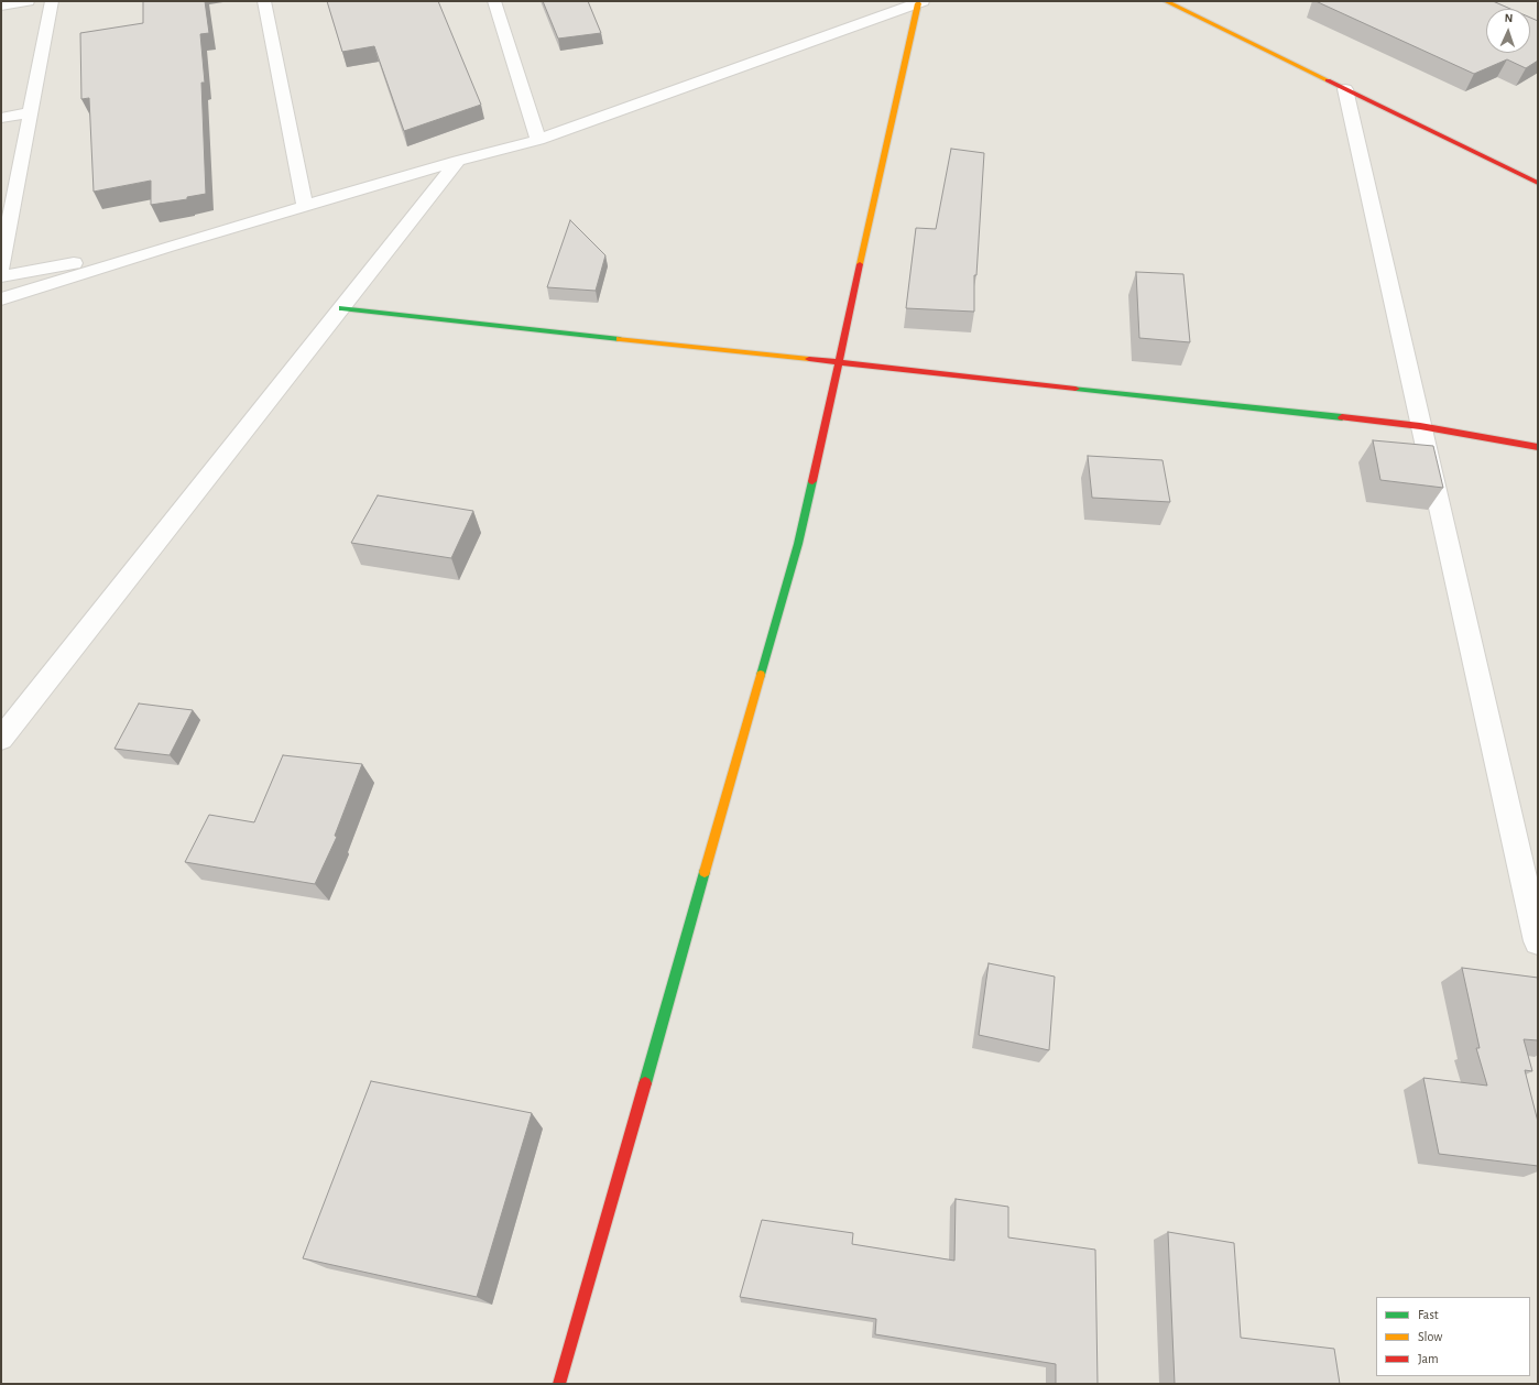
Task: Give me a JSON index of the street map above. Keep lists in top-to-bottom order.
{
  "legend": ["Fast", "Slow", "Jam"],
  "north": "top"
}
